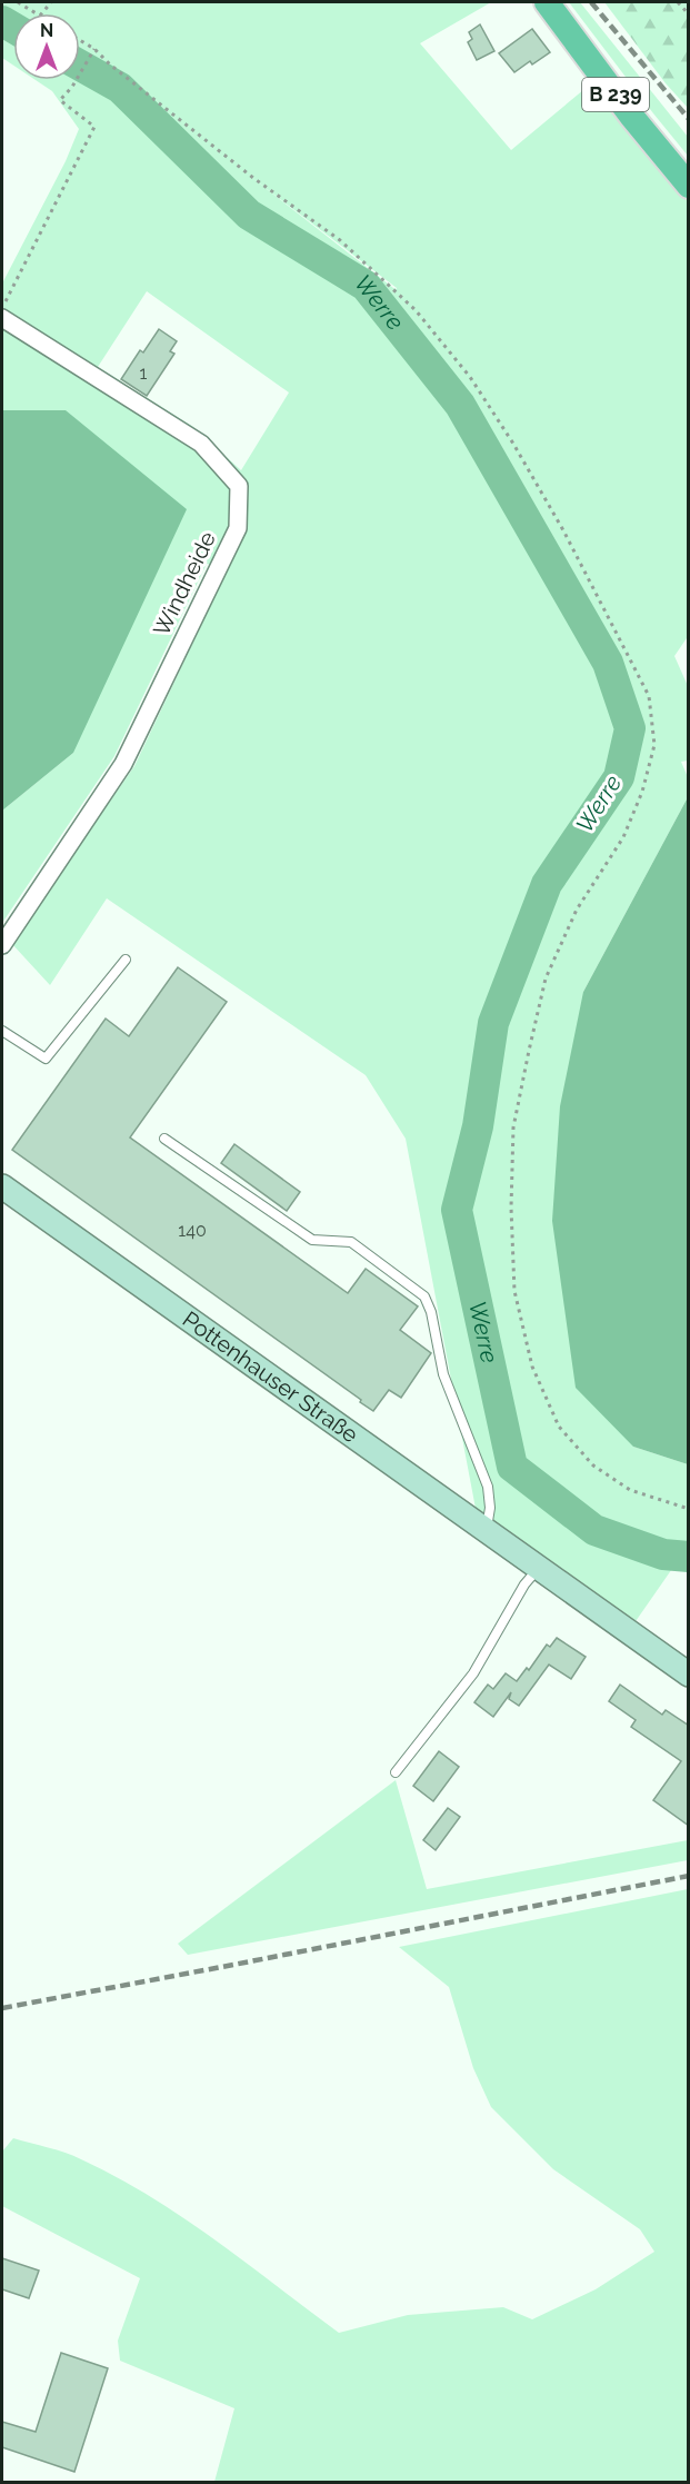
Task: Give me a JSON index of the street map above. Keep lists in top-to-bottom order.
{
  "streets": {
    "main road": ["B 239"],
    "street": ["Windheide", "Pottenhauser Straße"]
  },
  "water": ["Werre"],
  "house_numbers": ["1", "140"],
  "north": "top"
}
